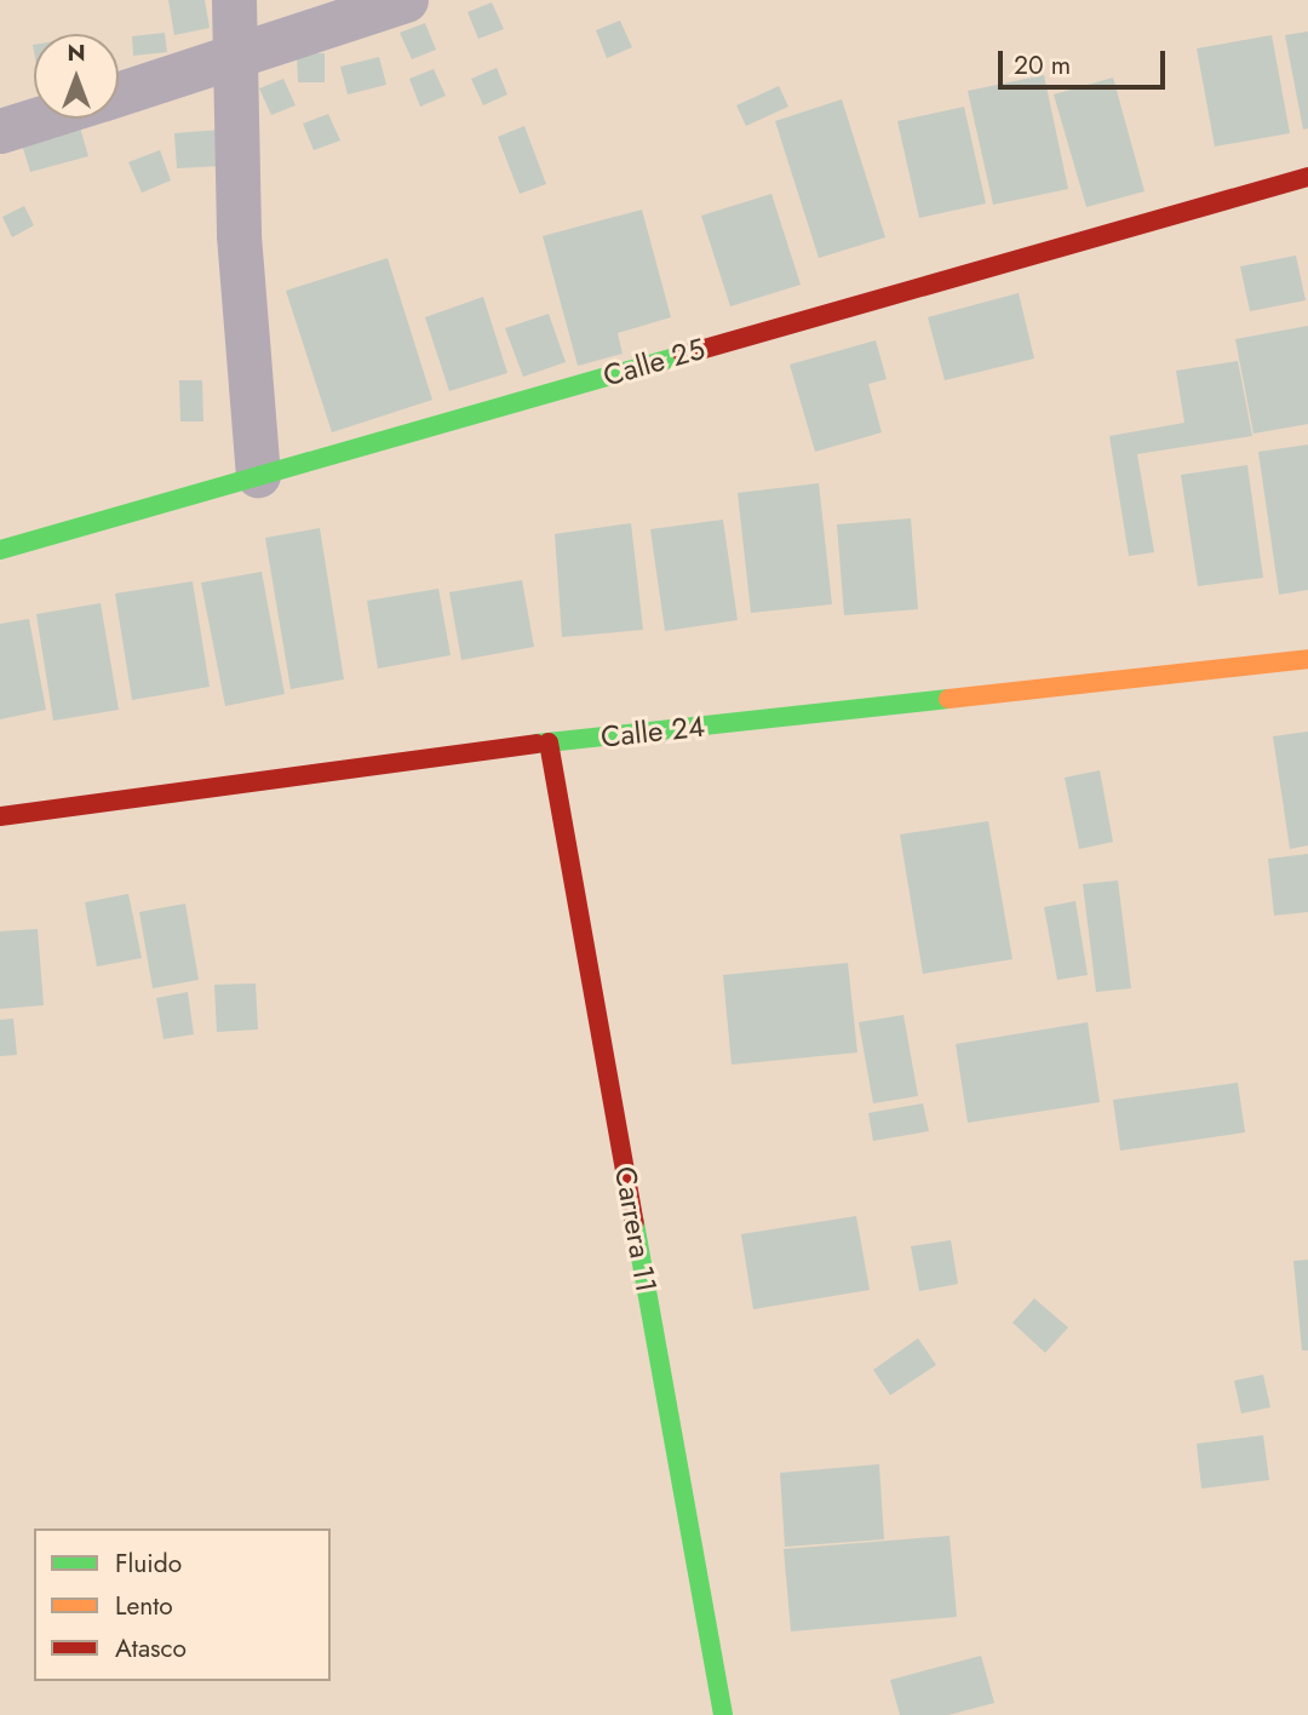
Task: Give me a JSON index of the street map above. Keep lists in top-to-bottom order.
{
  "streets": {
    "street": ["Calle 25", "Calle 24", "Carrera 11"]
  },
  "crossings": [
    ["Calle 24", "Carrera 11"]
  ],
  "legend": ["Fluido", "Lento", "Atasco"],
  "scale_bar": "20 m",
  "north": "top"
}
